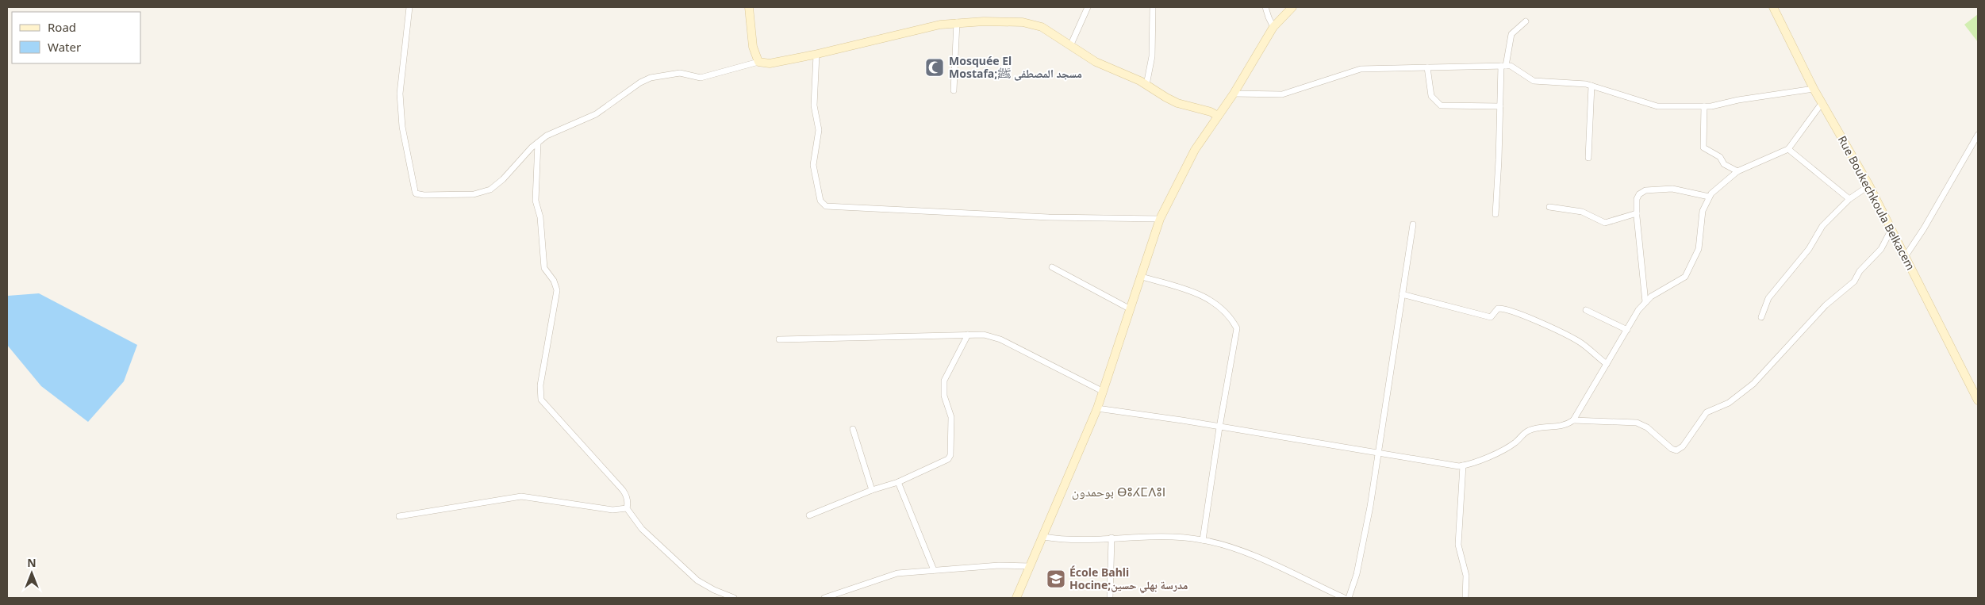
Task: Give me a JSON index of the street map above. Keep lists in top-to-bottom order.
{
  "streets": {
    "street": ["Rue Boukechkoula Belkacem"]
  },
  "districts": ["بوحمدون ⴱⵓⵃⵎⴷⵓⵏ"],
  "places": {
    "mosque": ["Mosquée El Mostafa;مسجد المصطفى ﷺ"],
    "school or university": ["École Bahli Hocine;مدرسة بهلي حسين"]
  },
  "legend": ["Road", "Water"],
  "north": "top"
}
